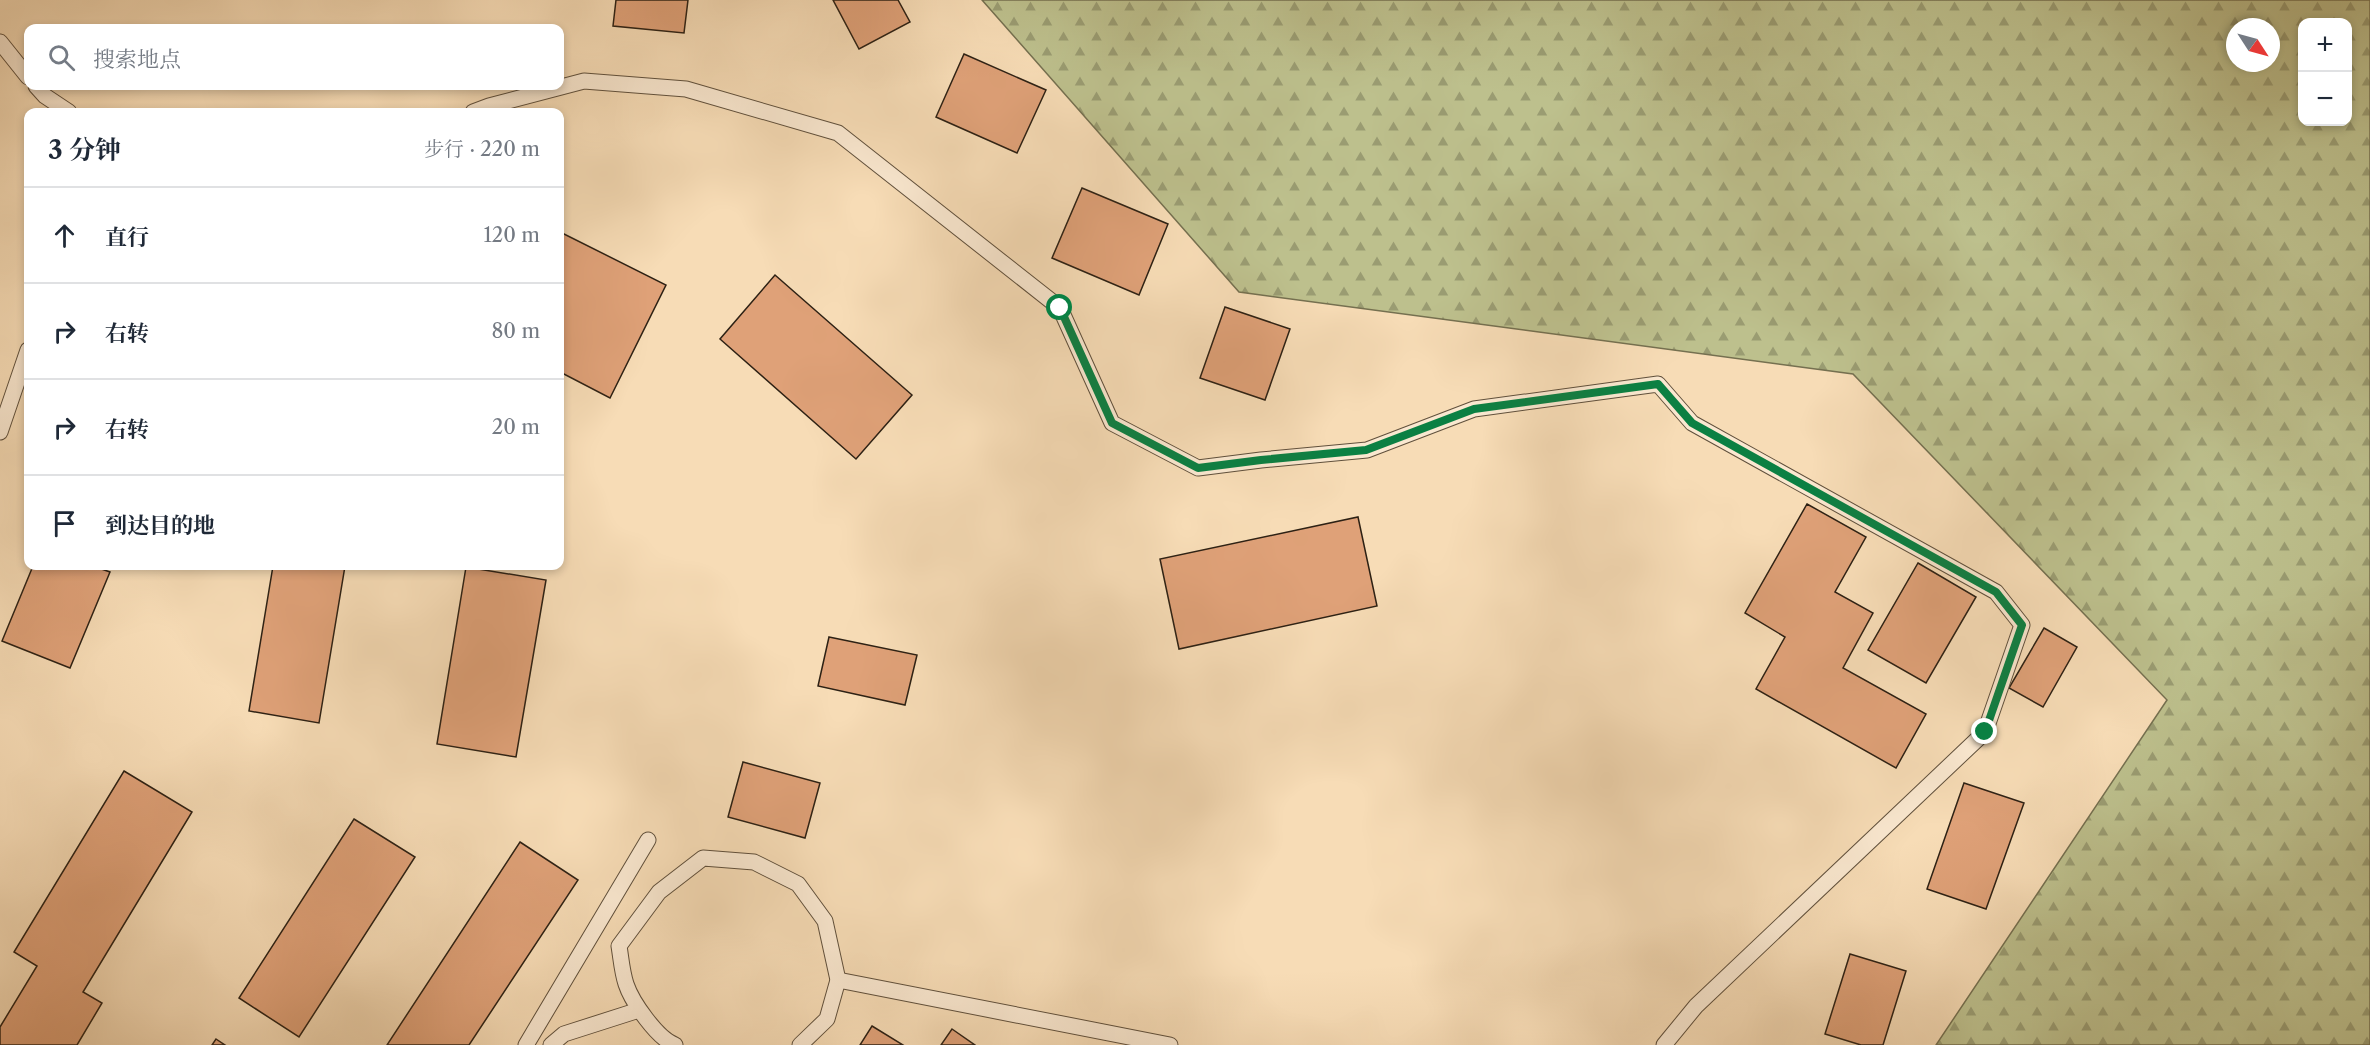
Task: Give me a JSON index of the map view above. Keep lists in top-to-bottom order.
{
  "north": "bottom right",
  "page": {
    "map_buttons": ["+", "−"],
    "search": "搜索地点",
    "heading": ["3 分钟", "步行 · 220 m"],
    "list": [
      ["直行", "120 m"],
      ["右转", "80 m"],
      ["右转", "20 m"],
      "到达目的地"
    ]
  }
}
